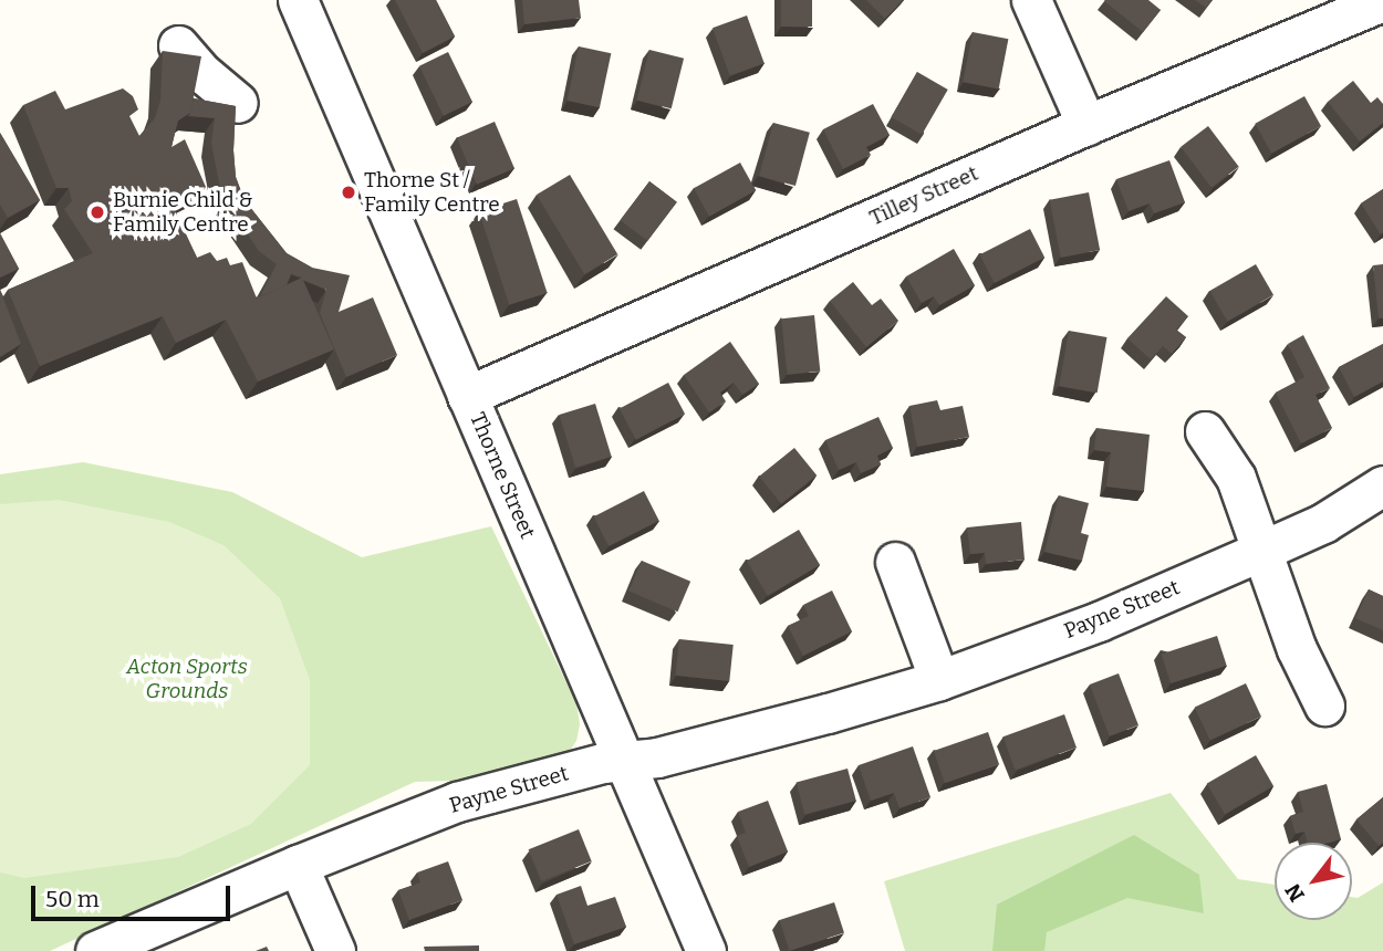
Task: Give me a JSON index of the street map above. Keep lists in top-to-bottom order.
{
  "streets": {
    "street": ["Tilley Street", "Thorne Street", "Payne Street"]
  },
  "crossings": [
    ["Tilley Street", "Thorne Street"],
    ["Thorne Street", "Payne Street"]
  ],
  "parks": ["Acton Sports Grounds"],
  "places": ["Thorne St / Family Centre", "Burnie Child & Family Centre"],
  "scale_bar": "50 m",
  "north": "bottom left"
}
